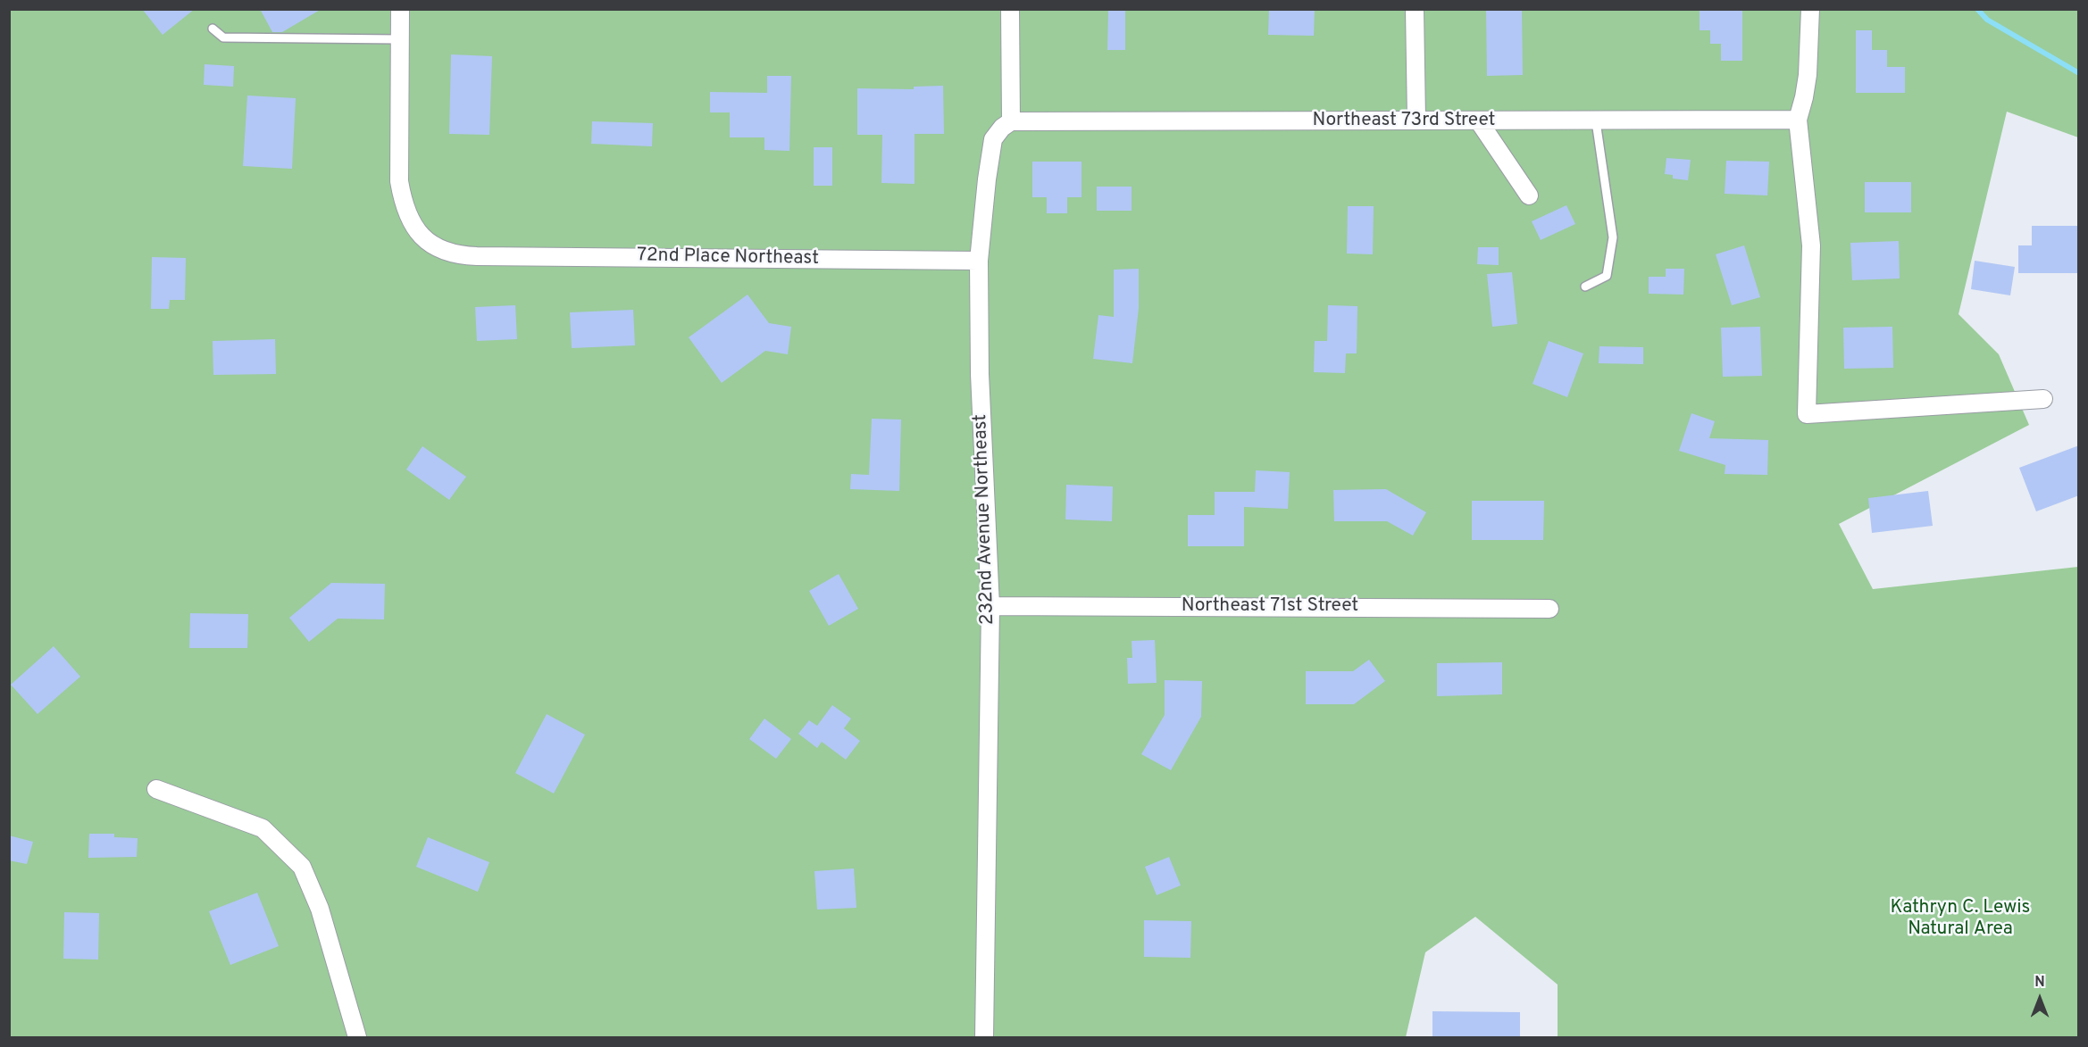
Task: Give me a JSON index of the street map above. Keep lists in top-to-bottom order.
{
  "streets": {
    "street": [
      "Northeast 73rd Street",
      "72nd Place Northeast",
      "232nd Avenue Northeast",
      "Northeast 71st Street"
    ]
  },
  "crossings": [
    ["Northeast 73rd Street", "232nd Avenue Northeast"],
    ["72nd Place Northeast", "232nd Avenue Northeast"],
    ["232nd Avenue Northeast", "Northeast 71st Street"]
  ],
  "parks": ["Kathryn C. Lewis Natural Area"],
  "north": "top"
}
